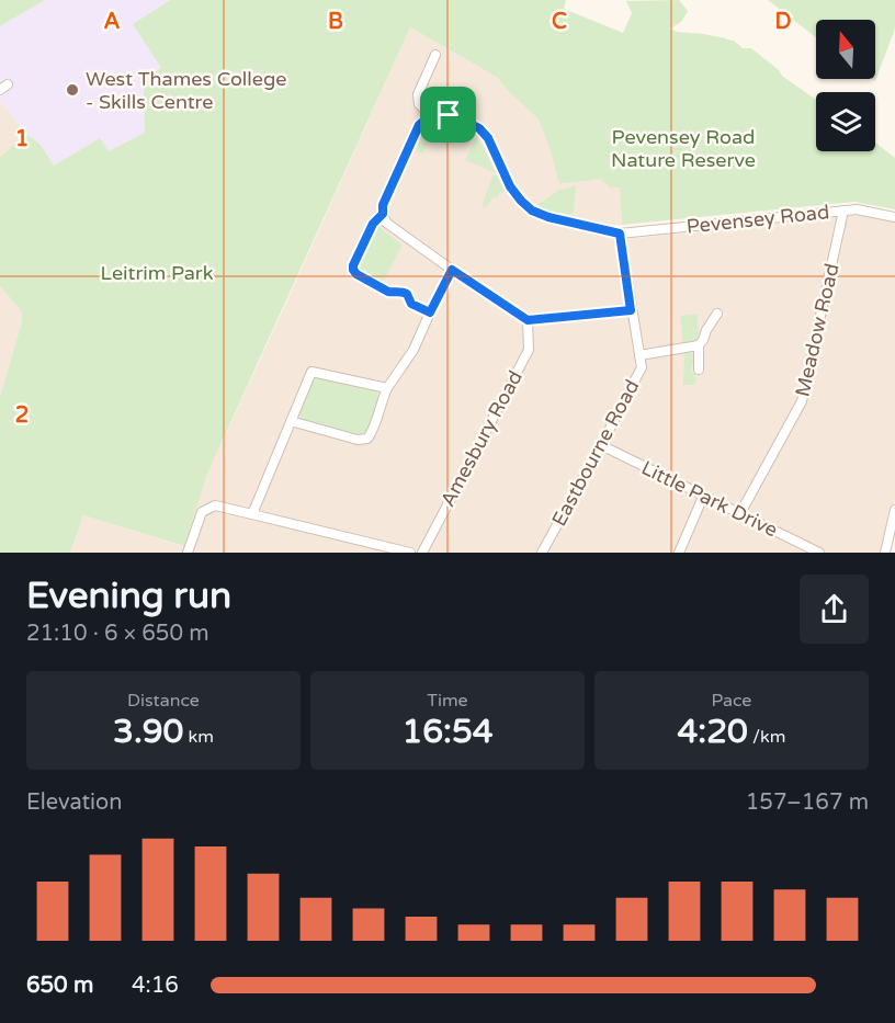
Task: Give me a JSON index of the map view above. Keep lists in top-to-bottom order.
{
  "streets": {
    "street": [
      "Pevensey Road",
      "Meadow Road",
      "Amesbury Road",
      "Eastbourne Road",
      "Little Park Drive"
    ]
  },
  "crossings": [
    ["Pevensey Road", "Meadow Road"],
    ["Pevensey Road", "Eastbourne Road"],
    ["Meadow Road", "Little Park Drive"],
    ["Eastbourne Road", "Little Park Drive"]
  ],
  "parks": ["Pevensey Road Nature Reserve", "Leitrim Park"],
  "places": ["West Thames College - Skills Centre"],
  "north": "top",
  "page": {
    "heading": ["Evening run", "21:10 · 6 × 650 m"],
    "stats": [
      ["Distance", "3.90 km"],
      ["Time", "16:54"],
      ["Pace", "4:20 /km"]
    ],
    "chart": ["Elevation", "157–167 m"],
    "list": [
      {
        "name": "650 m",
        "note": "4:16"
      }
    ]
  },
  "grid": {
    "columns": [
      "A",
      "B",
      "C",
      "D"
    ],
    "rows": ["1", "2"]
  }
}
